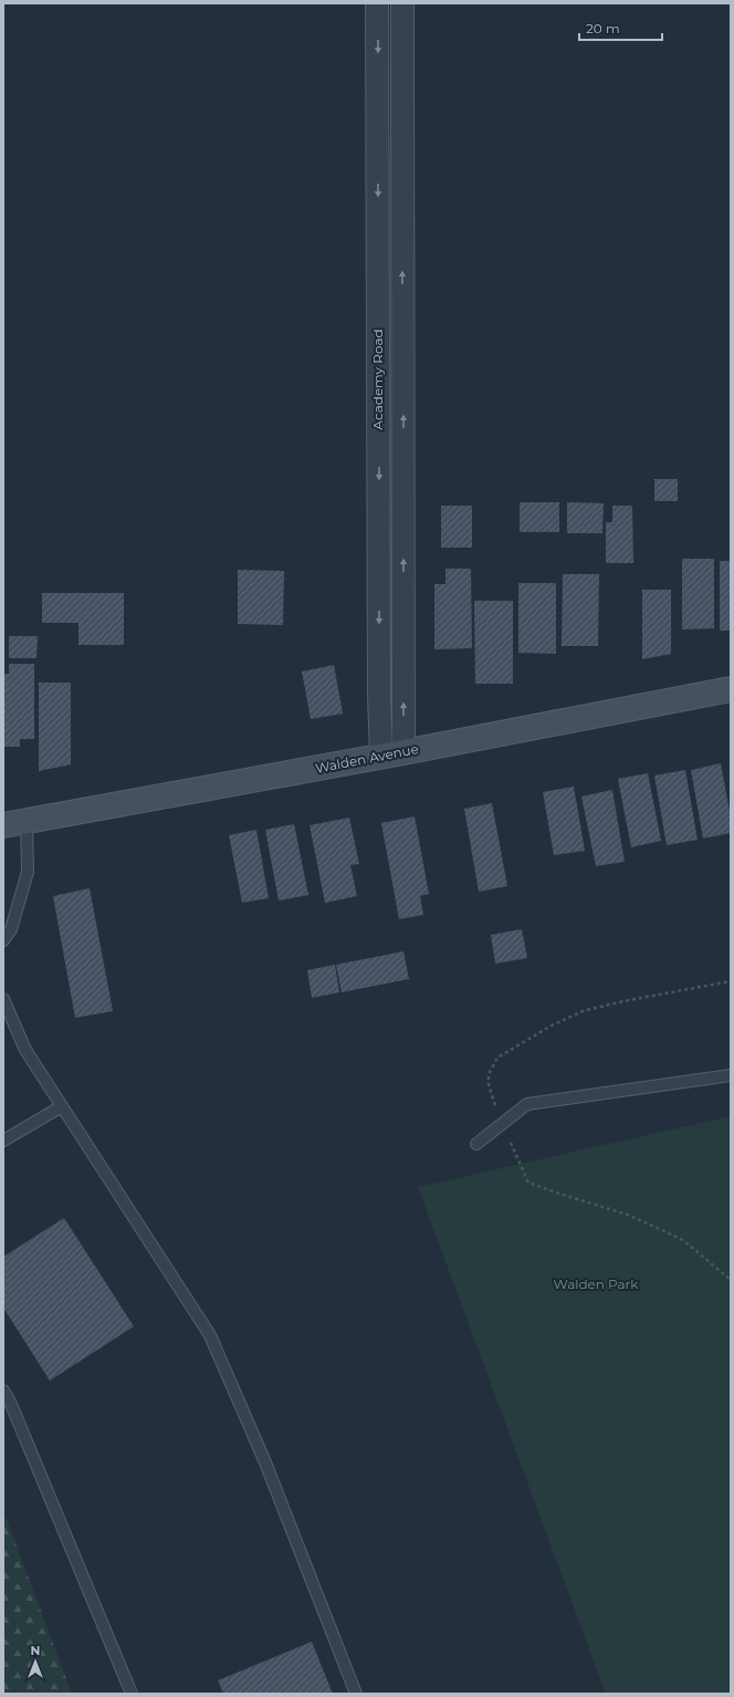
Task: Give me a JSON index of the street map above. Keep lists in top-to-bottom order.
{
  "streets": {
    "main road": ["Walden Avenue"],
    "street": ["Academy Road"]
  },
  "crossings": [
    ["Academy Road", "Walden Avenue"]
  ],
  "parks": ["Walden Park"],
  "scale_bar": "20 m",
  "north": "top"
}
